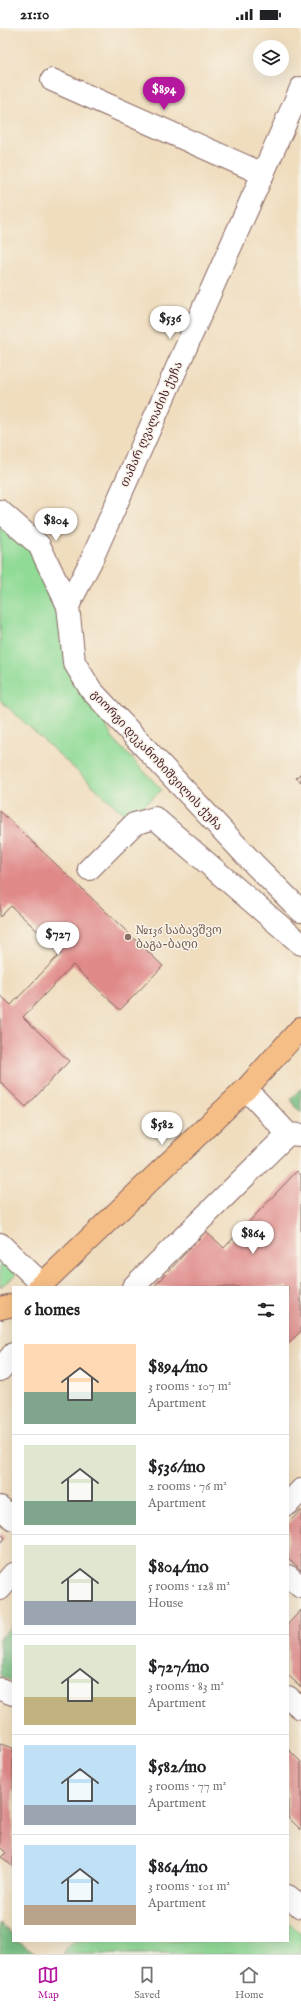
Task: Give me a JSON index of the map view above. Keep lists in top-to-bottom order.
{
  "streets": {
    "street": ["თამარ ღვალაძის ქუჩა", "გიორგი დეკანოზიშვილის ქუჩა"]
  },
  "crossings": [
    ["თამარ ღვალაძის ქუჩა", "გიორგი დეკანოზიშვილის ქუჩა"]
  ],
  "places": ["№136 საბავშვო ბაგა-ბაღი"],
  "page": {
    "status": "21:10",
    "price": [
      "$894",
      "$536",
      "$804",
      "$727",
      "$582",
      "$864"
    ],
    "heading": "6 homes",
    "list": [
      {
        "name": "$894/mo",
        "note": "3 rooms · 107 m² · Apartment"
      },
      {
        "name": "$536/mo",
        "note": "2 rooms · 76 m² · Apartment"
      },
      {
        "name": "$804/mo",
        "note": "5 rooms · 128 m² · House"
      },
      {
        "name": "$727/mo",
        "note": "3 rooms · 83 m² · Apartment"
      },
      {
        "name": "$582/mo",
        "note": "3 rooms · 77 m² · Apartment"
      },
      {
        "name": "$864/mo",
        "note": "3 rooms · 101 m² · Apartment"
      }
    ],
    "tabs": ["Map", "Saved", "Home"]
  }
}
